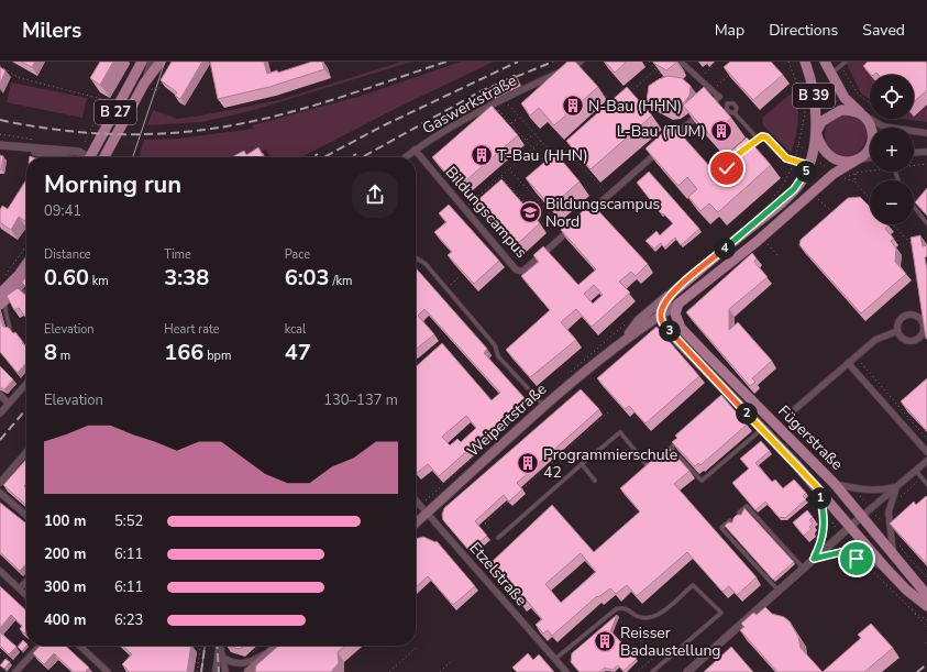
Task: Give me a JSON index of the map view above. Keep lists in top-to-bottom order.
{
  "streets": {
    "main road": [
      "B 39",
      "B 27",
      "Weipertstraße",
      "Fügerstraße"
    ],
    "street": ["Gaswerkstraße", "Bildungscampus", "Etzelstraße"]
  },
  "crossings": [
    ["B 39", "Weipertstraße"],
    ["B 39", "Fügerstraße"],
    ["Gaswerkstraße", "Bildungscampus"],
    ["Weipertstraße", "Fügerstraße"],
    ["Weipertstraße", "Etzelstraße"]
  ],
  "places": {
    "building": [
      "N-Bau (HHN)",
      "L-Bau (TUM)",
      "T-Bau (HHN)",
      "Programmierschule 42",
      "Reisser Badaustellung"
    ],
    "school or university": ["Bildungscampus Nord"]
  },
  "page": {
    "header": "Milers",
    "nav": ["Map", "Directions", "Saved"],
    "map_buttons": ["+", "−"],
    "heading": ["Morning run", "09:41"],
    "pins": [
      "5",
      "4",
      "3",
      "2",
      "1"
    ],
    "stats": [
      ["Distance", "0.60 km"],
      ["Time", "3:38"],
      ["Pace", "6:03 /km"],
      ["Elevation", "8 m"],
      ["Heart rate", "166 bpm"],
      ["kcal", "47"]
    ],
    "chart": ["Elevation", "130–137 m"],
    "list": [
      {
        "name": "100 m",
        "note": "5:52"
      },
      {
        "name": "200 m",
        "note": "6:11"
      },
      {
        "name": "300 m",
        "note": "6:11"
      },
      {
        "name": "400 m",
        "note": "6:23"
      }
    ]
  }
}
